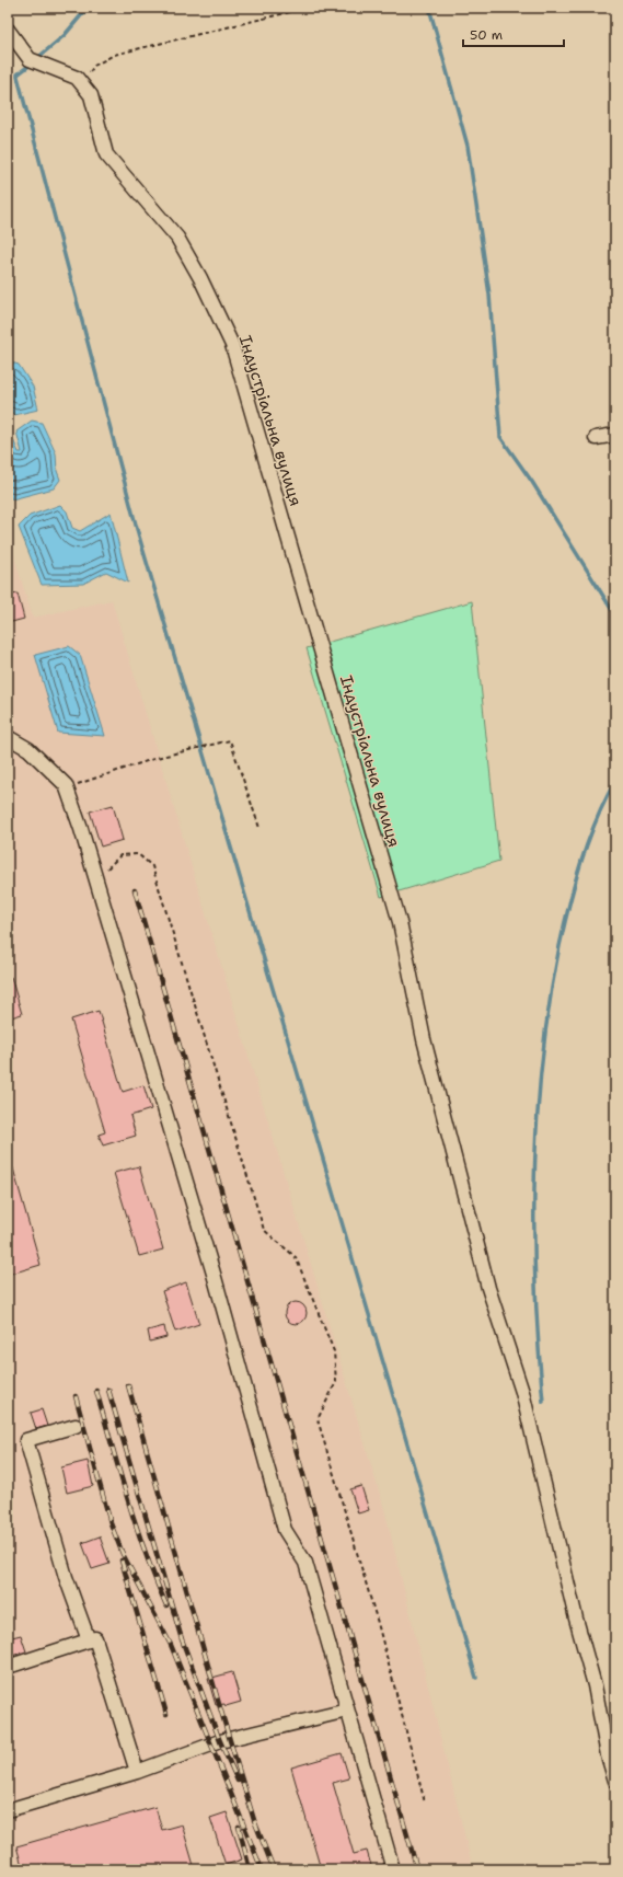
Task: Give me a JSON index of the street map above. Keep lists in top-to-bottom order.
{
  "streets": {
    "street": ["Індустріальна вулиця"]
  },
  "scale_bar": "50 m"
}
